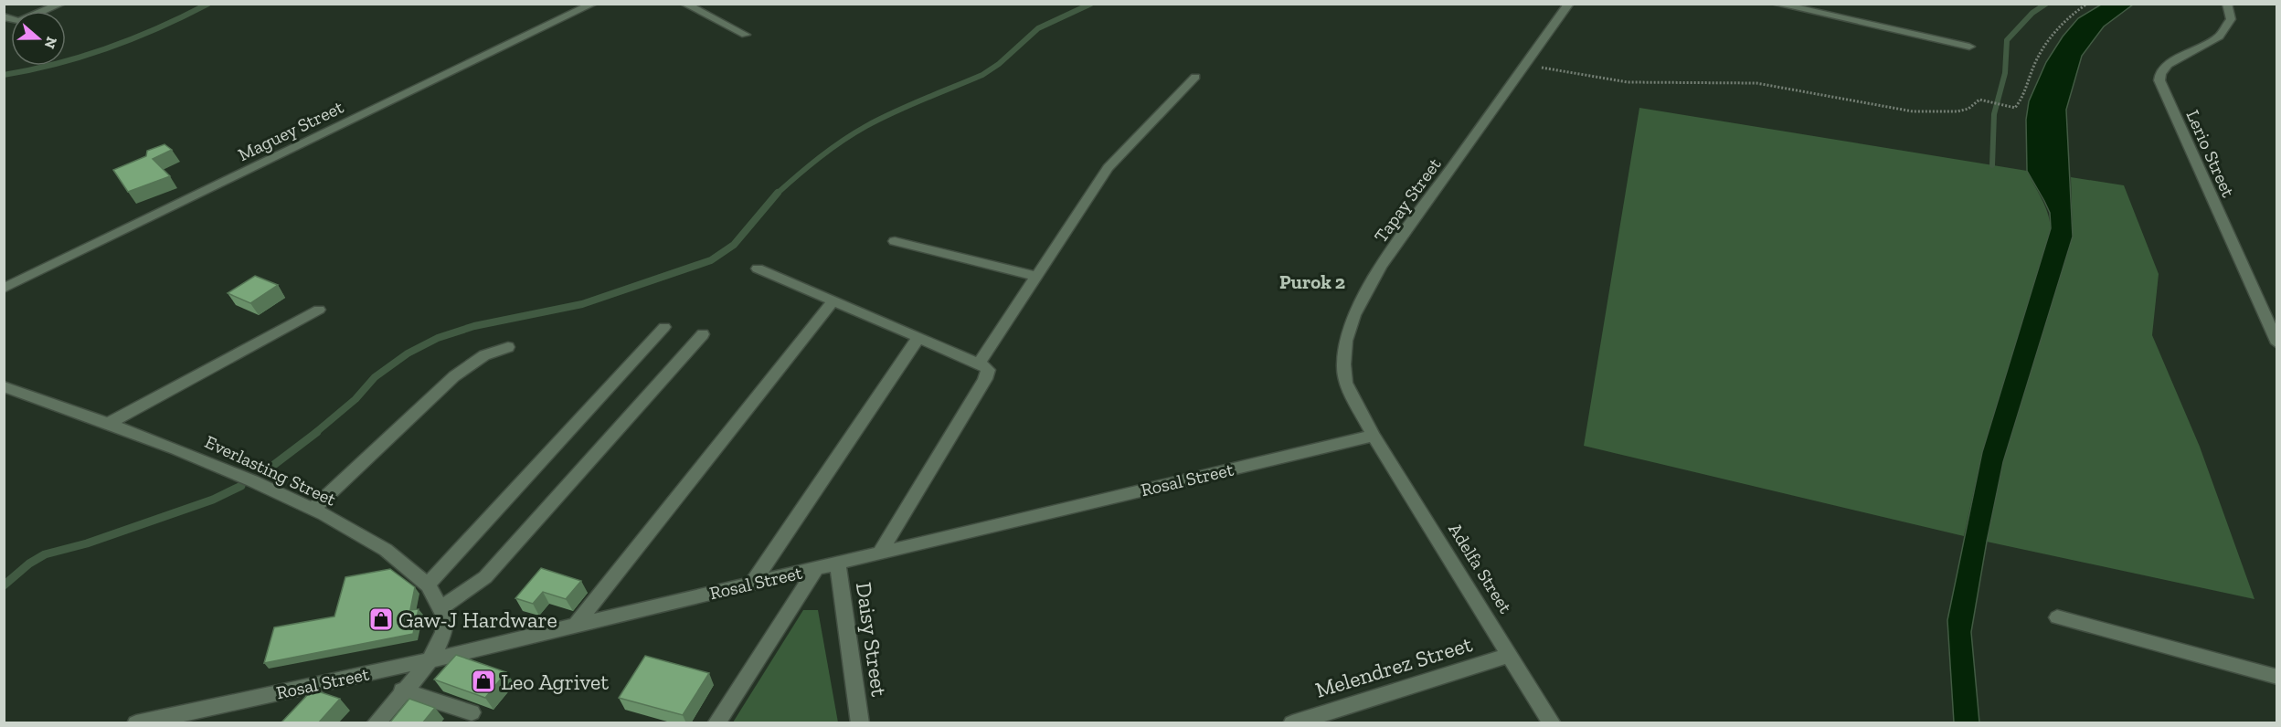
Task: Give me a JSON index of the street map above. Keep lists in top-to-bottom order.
{
  "streets": {
    "street": [
      "Maguey Street",
      "Lerio Street",
      "Tapay Street",
      "Everlasting Street",
      "Rosal Street",
      "Adelfa Street",
      "Daisy Street",
      "Melendrez Street"
    ]
  },
  "crossings": [
    ["Tapay Street", "Rosal Street"],
    ["Tapay Street", "Adelfa Street"],
    ["Rosal Street", "Adelfa Street"],
    ["Rosal Street", "Daisy Street"],
    ["Adelfa Street", "Melendrez Street"]
  ],
  "districts": ["Purok 2"],
  "places": {
    "shop": ["Gaw-J Hardware", "Leo Agrivet"]
  },
  "north": "right"
}
